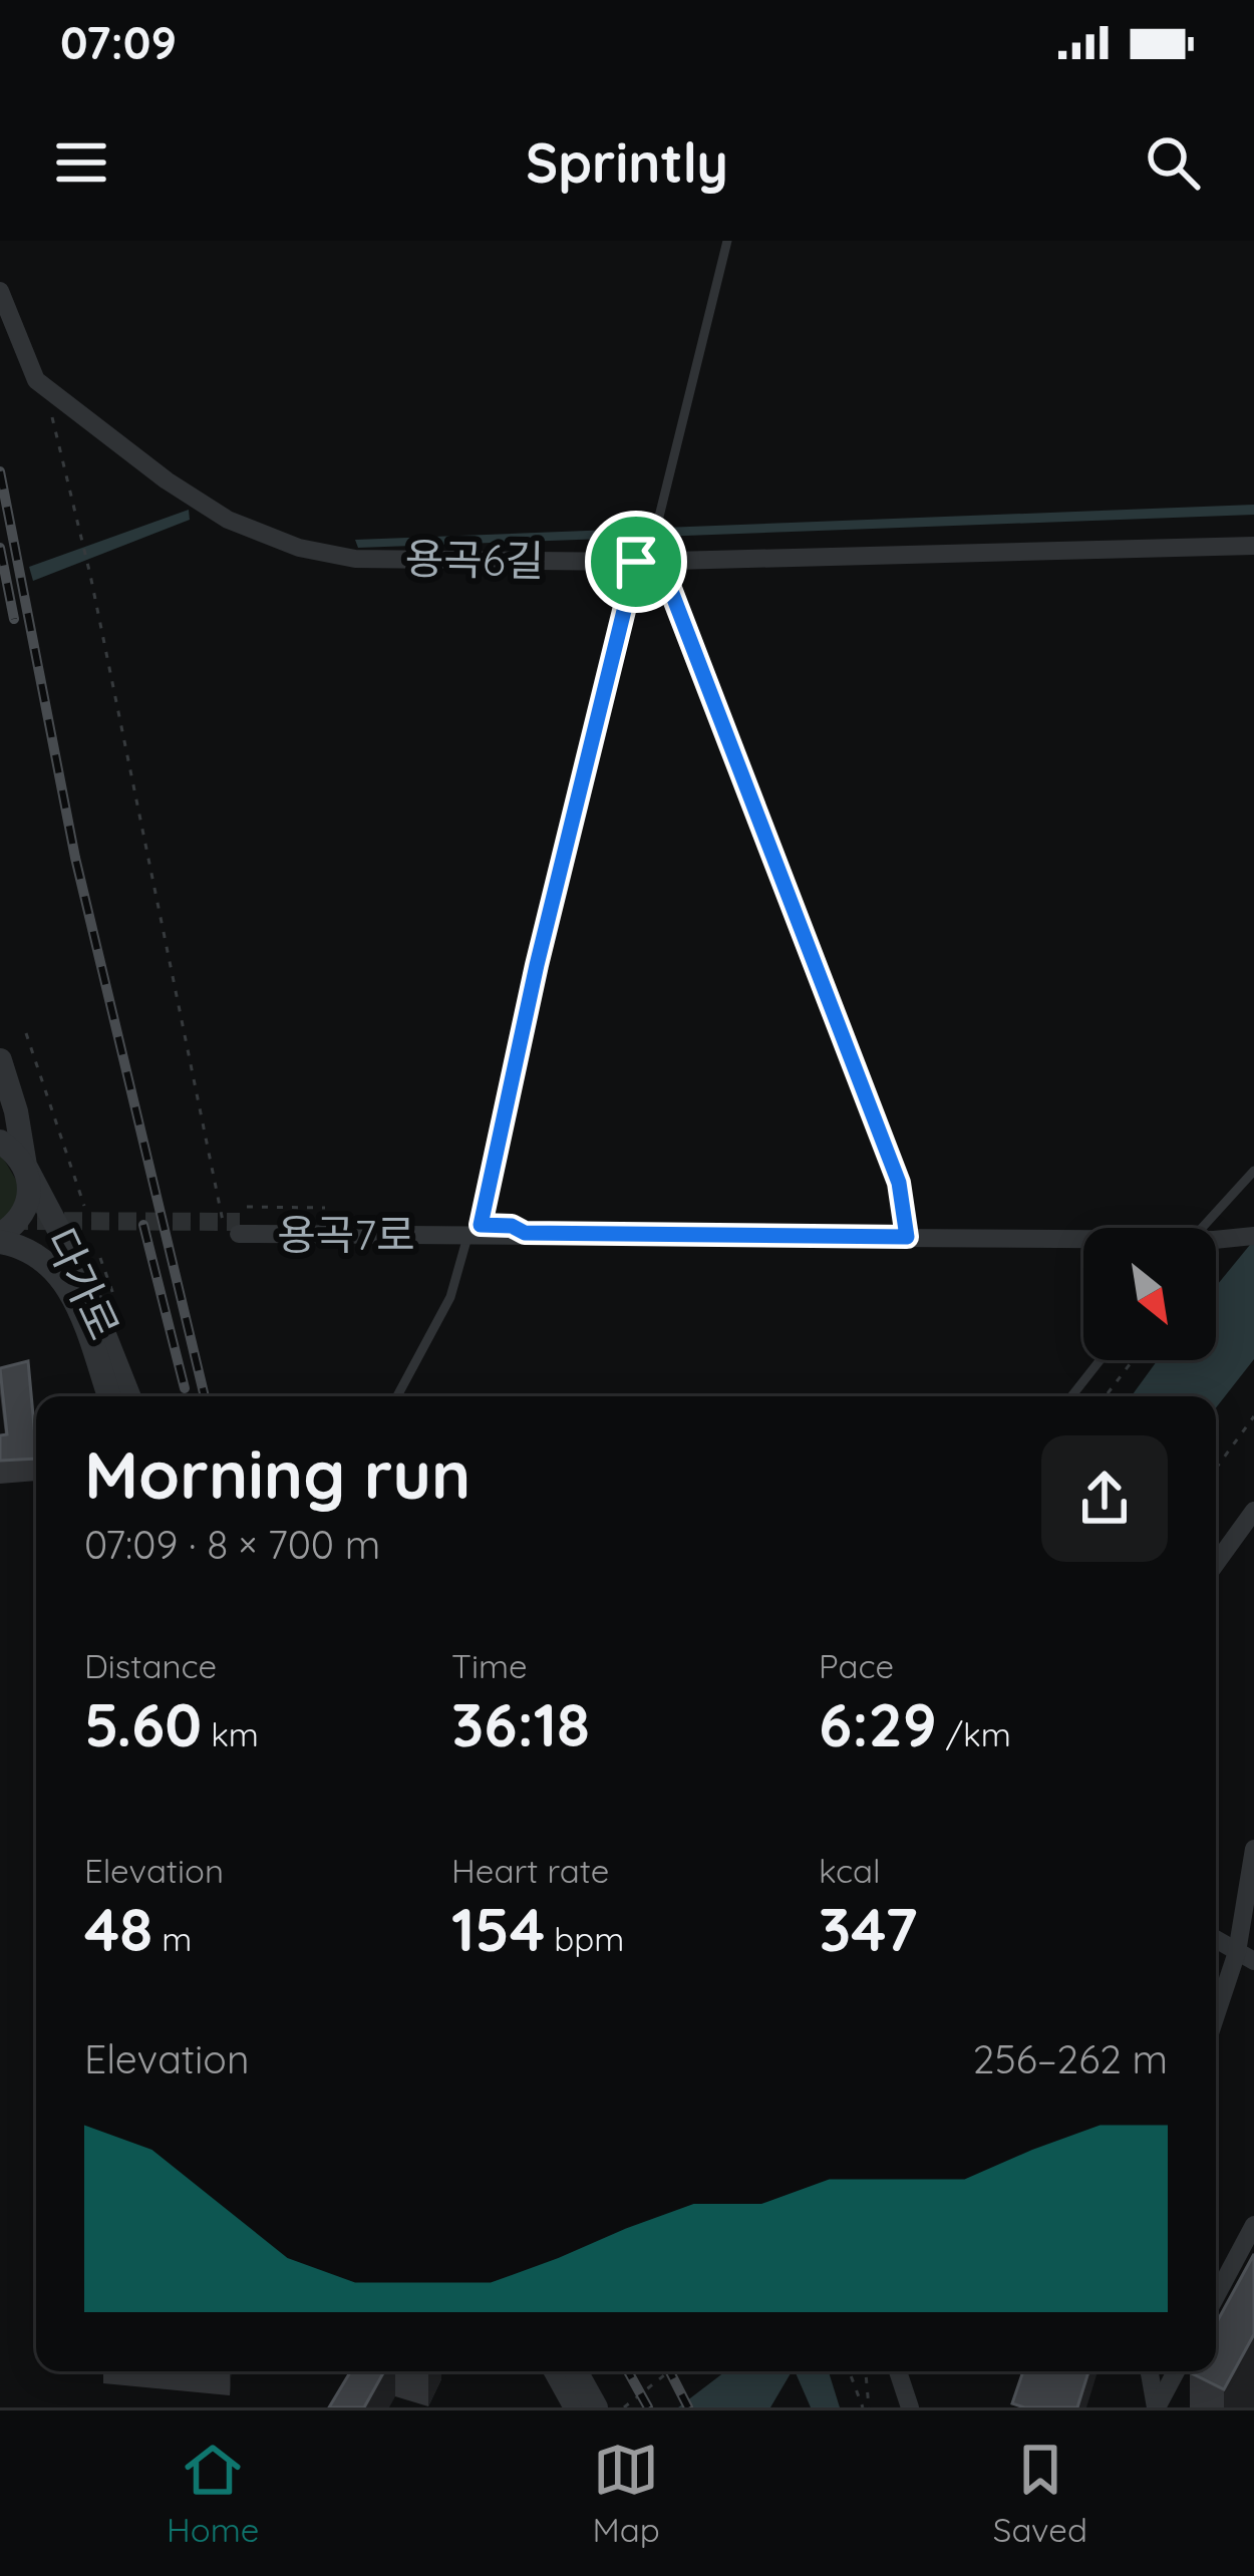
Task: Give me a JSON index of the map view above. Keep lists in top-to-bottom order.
{
  "streets": {
    "street": ["용곡6길", "용곡7로", "다가로"]
  },
  "north": "bottom right",
  "page": {
    "status": "07:09",
    "header": "Sprintly",
    "heading": ["Morning run", "07:09 · 8 × 700 m"],
    "stats": [
      ["Distance", "5.60 km"],
      ["Time", "36:18"],
      ["Pace", "6:29 /km"],
      ["Elevation", "48 m"],
      ["Heart rate", "154 bpm"],
      ["kcal", "347"]
    ],
    "chart": ["Elevation", "256–262 m"],
    "tabs": ["Home", "Map", "Saved"]
  }
}
